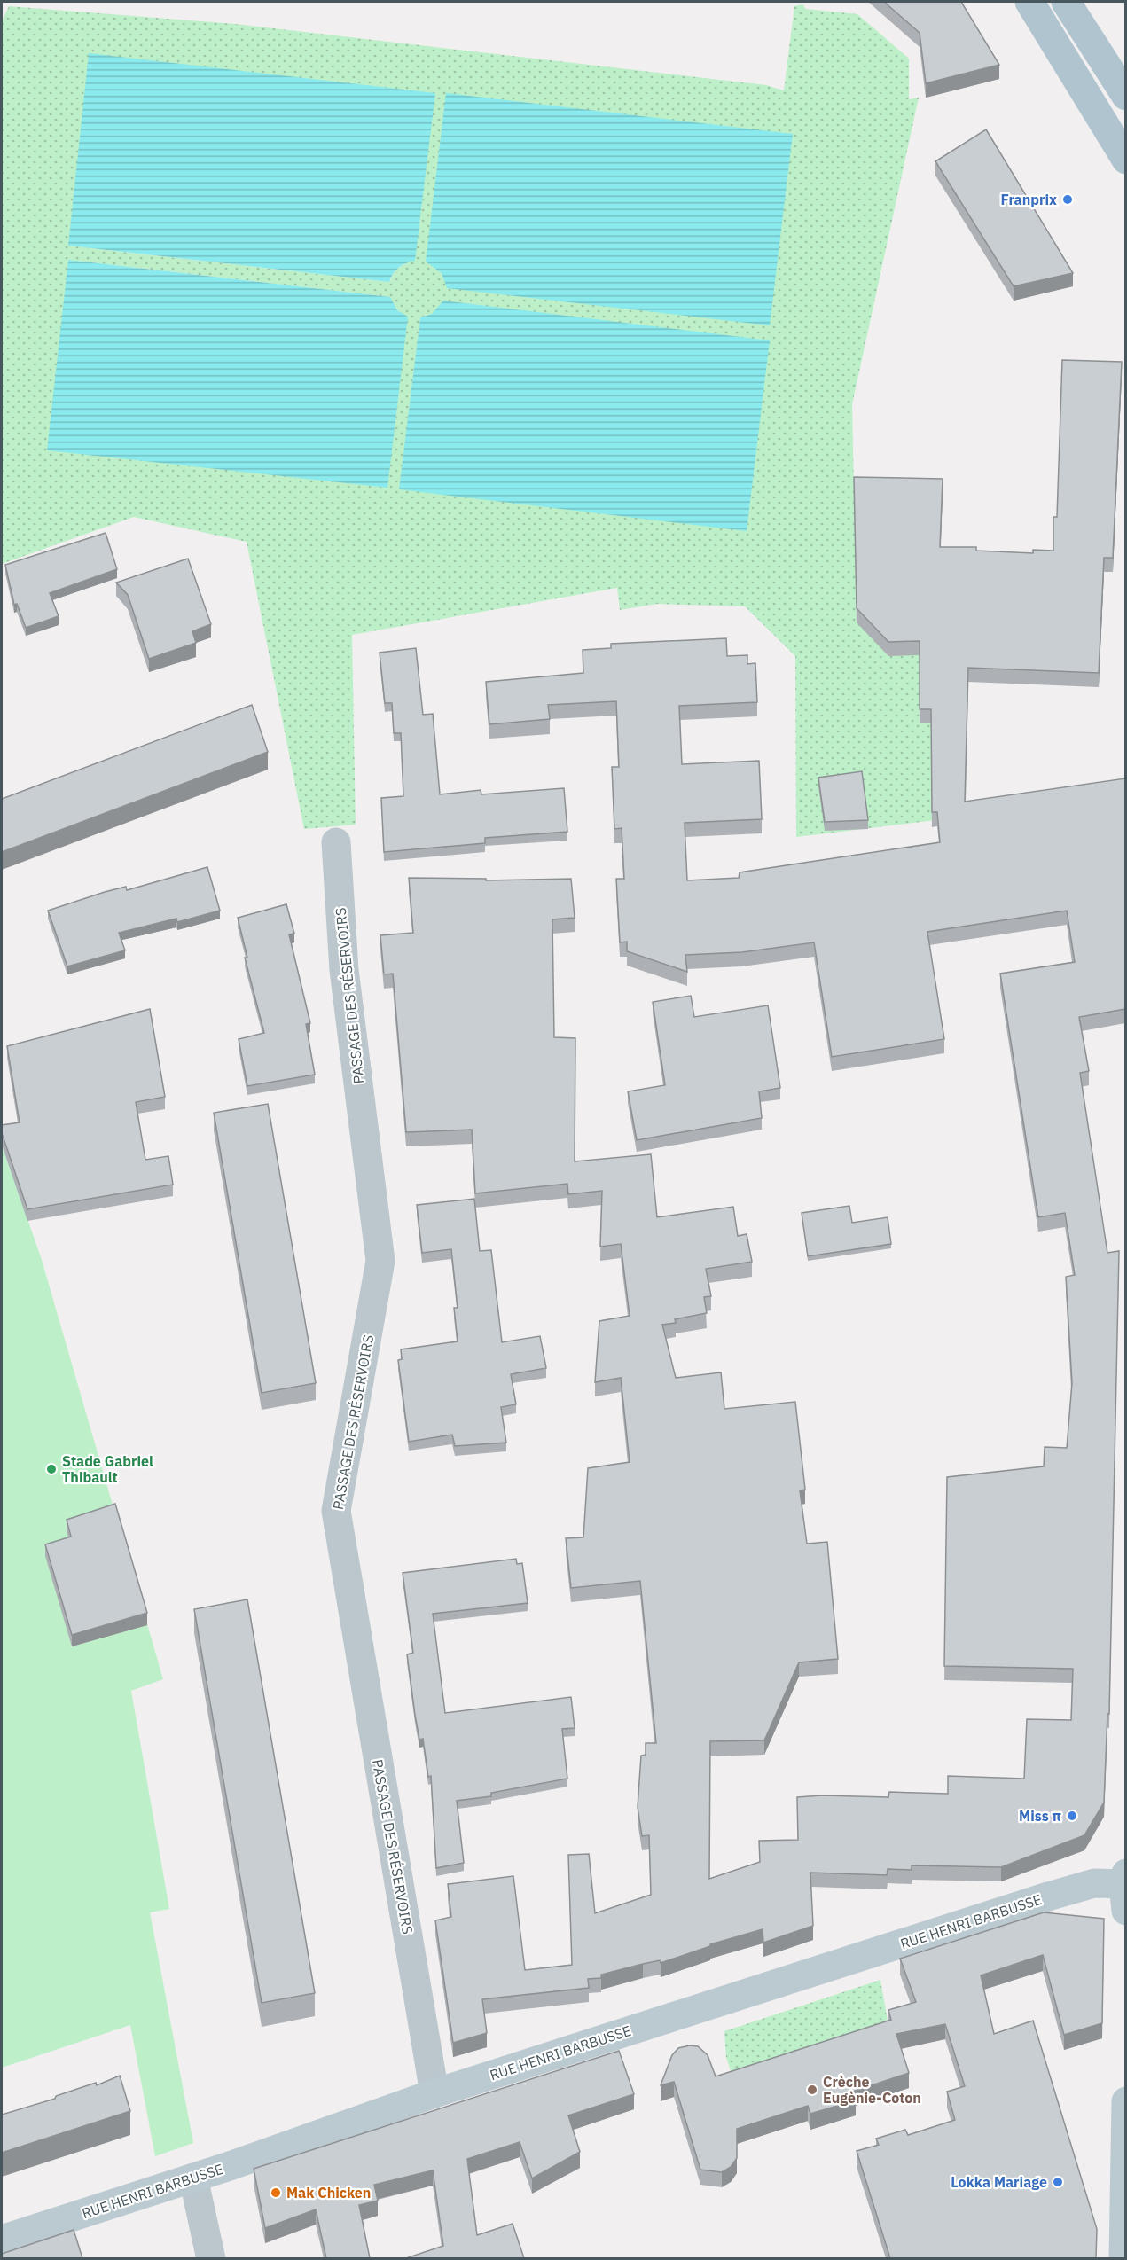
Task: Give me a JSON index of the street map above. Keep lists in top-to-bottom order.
{
  "streets": {
    "main road": ["RUE HENRI BARBUSSE"],
    "street": ["PASSAGE DES RÉSERVOIRS"]
  },
  "crossings": [
    ["PASSAGE DES RÉSERVOIRS", "RUE HENRI BARBUSSE"]
  ],
  "places": [
    "Franprix",
    "Stade Gabriel Thibault",
    "Miss π",
    "Crèche Eugènie-Coton",
    "Lokka Mariage",
    "Mak Chicken"
  ]
}
